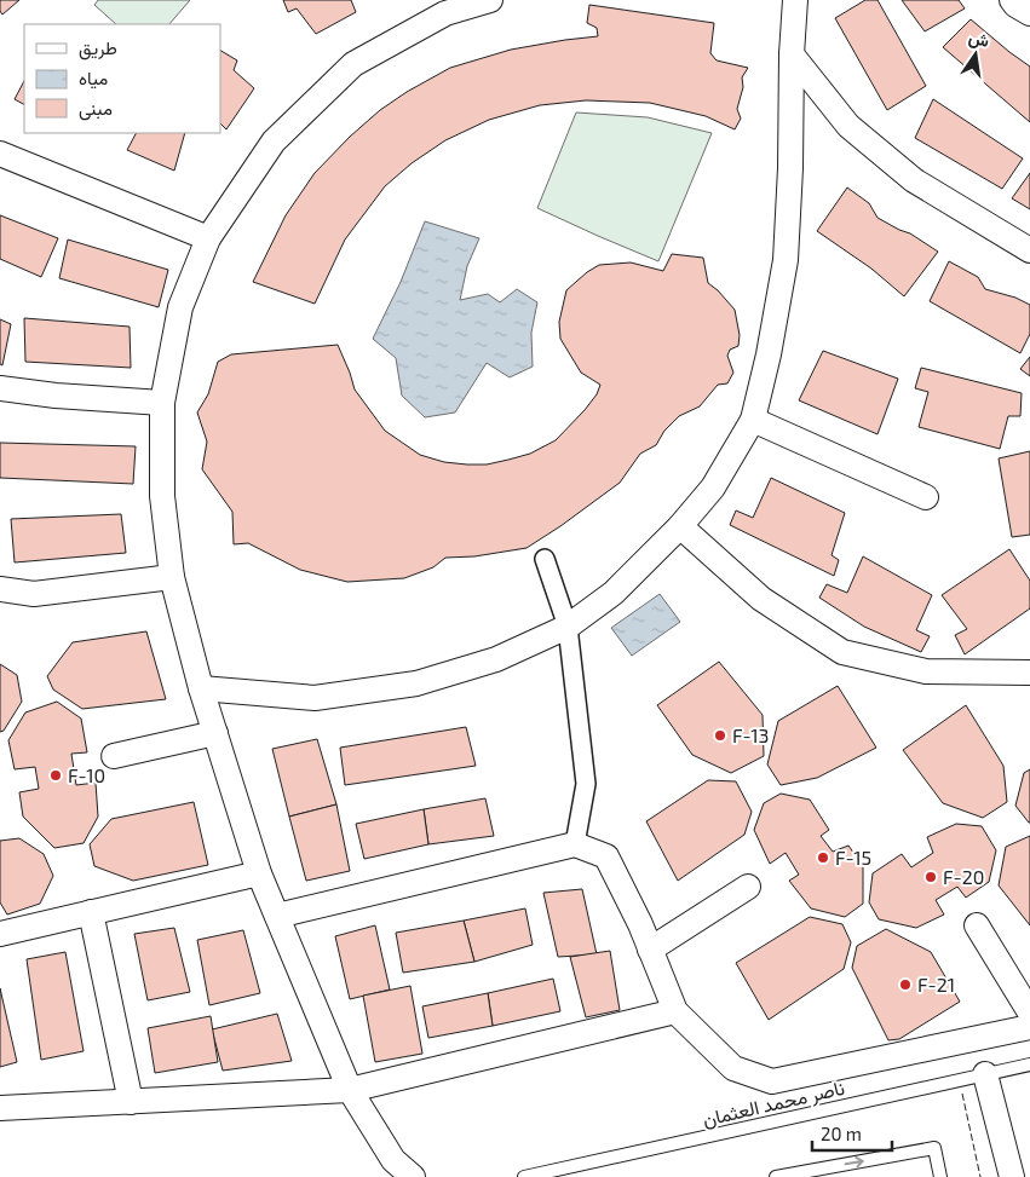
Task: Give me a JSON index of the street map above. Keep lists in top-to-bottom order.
{
  "streets": {
    "lane": ["ناصر محمد العثمان"]
  },
  "places": [
    "F-13",
    "F-10",
    "F-15",
    "F-20",
    "F-21"
  ],
  "legend": ["طريق", "مياه", "مبنى"],
  "scale_bar": "20 m",
  "north": "top"
}
